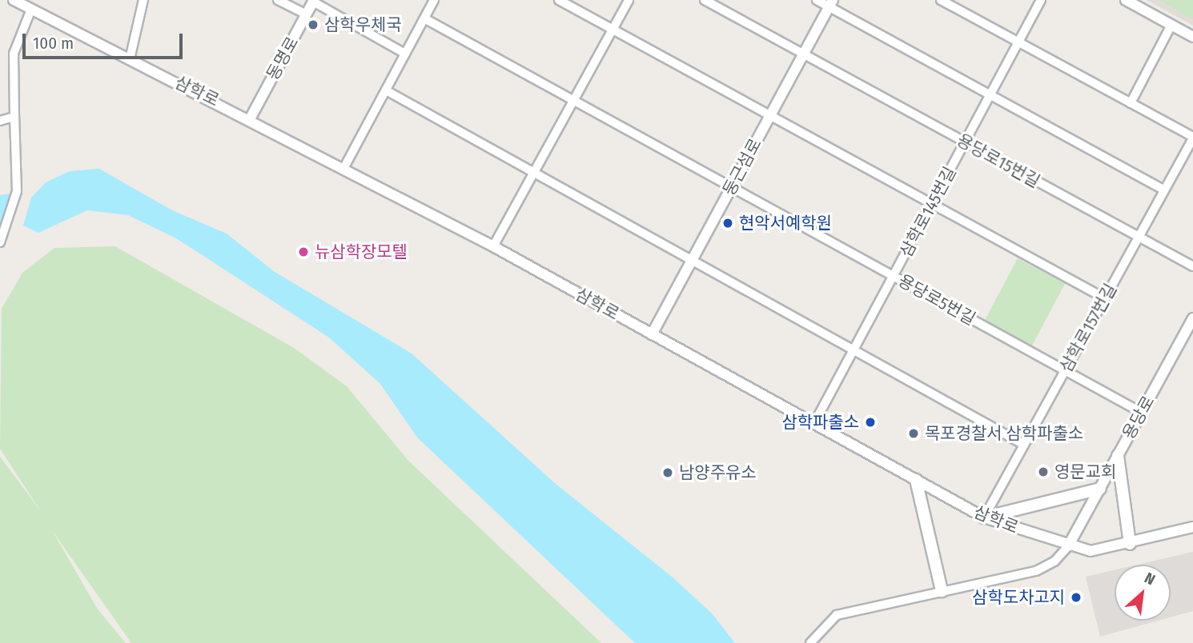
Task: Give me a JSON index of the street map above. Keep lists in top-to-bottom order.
{
  "streets": {
    "street": [
      "동명로",
      "삼학로",
      "용당로15번길",
      "둥근섬로",
      "삼학로145번길",
      "용당로5번길",
      "삼학로157번길",
      "용당로"
    ]
  },
  "crossings": [
    ["동명로", "삼학로"],
    ["삼학로", "둥근섬로"],
    ["삼학로", "삼학로145번길"],
    ["삼학로", "삼학로157번길"],
    ["삼학로", "용당로"],
    ["용당로15번길", "둥근섬로"],
    ["용당로15번길", "삼학로145번길"],
    ["용당로15번길", "삼학로157번길"],
    ["둥근섬로", "용당로5번길"],
    ["삼학로145번길", "용당로5번길"],
    ["용당로5번길", "삼학로157번길"],
    ["용당로5번길", "용당로"]
  ],
  "places": [
    "삼학우체국",
    "현악서예학원",
    "뉴삼학장모텔",
    "삼학파출소",
    "목포경찰서 삼학파출소",
    "영문교회",
    "남양주유소",
    "삼학도차고지"
  ],
  "scale_bar": "100 m",
  "north": "top right"
}
